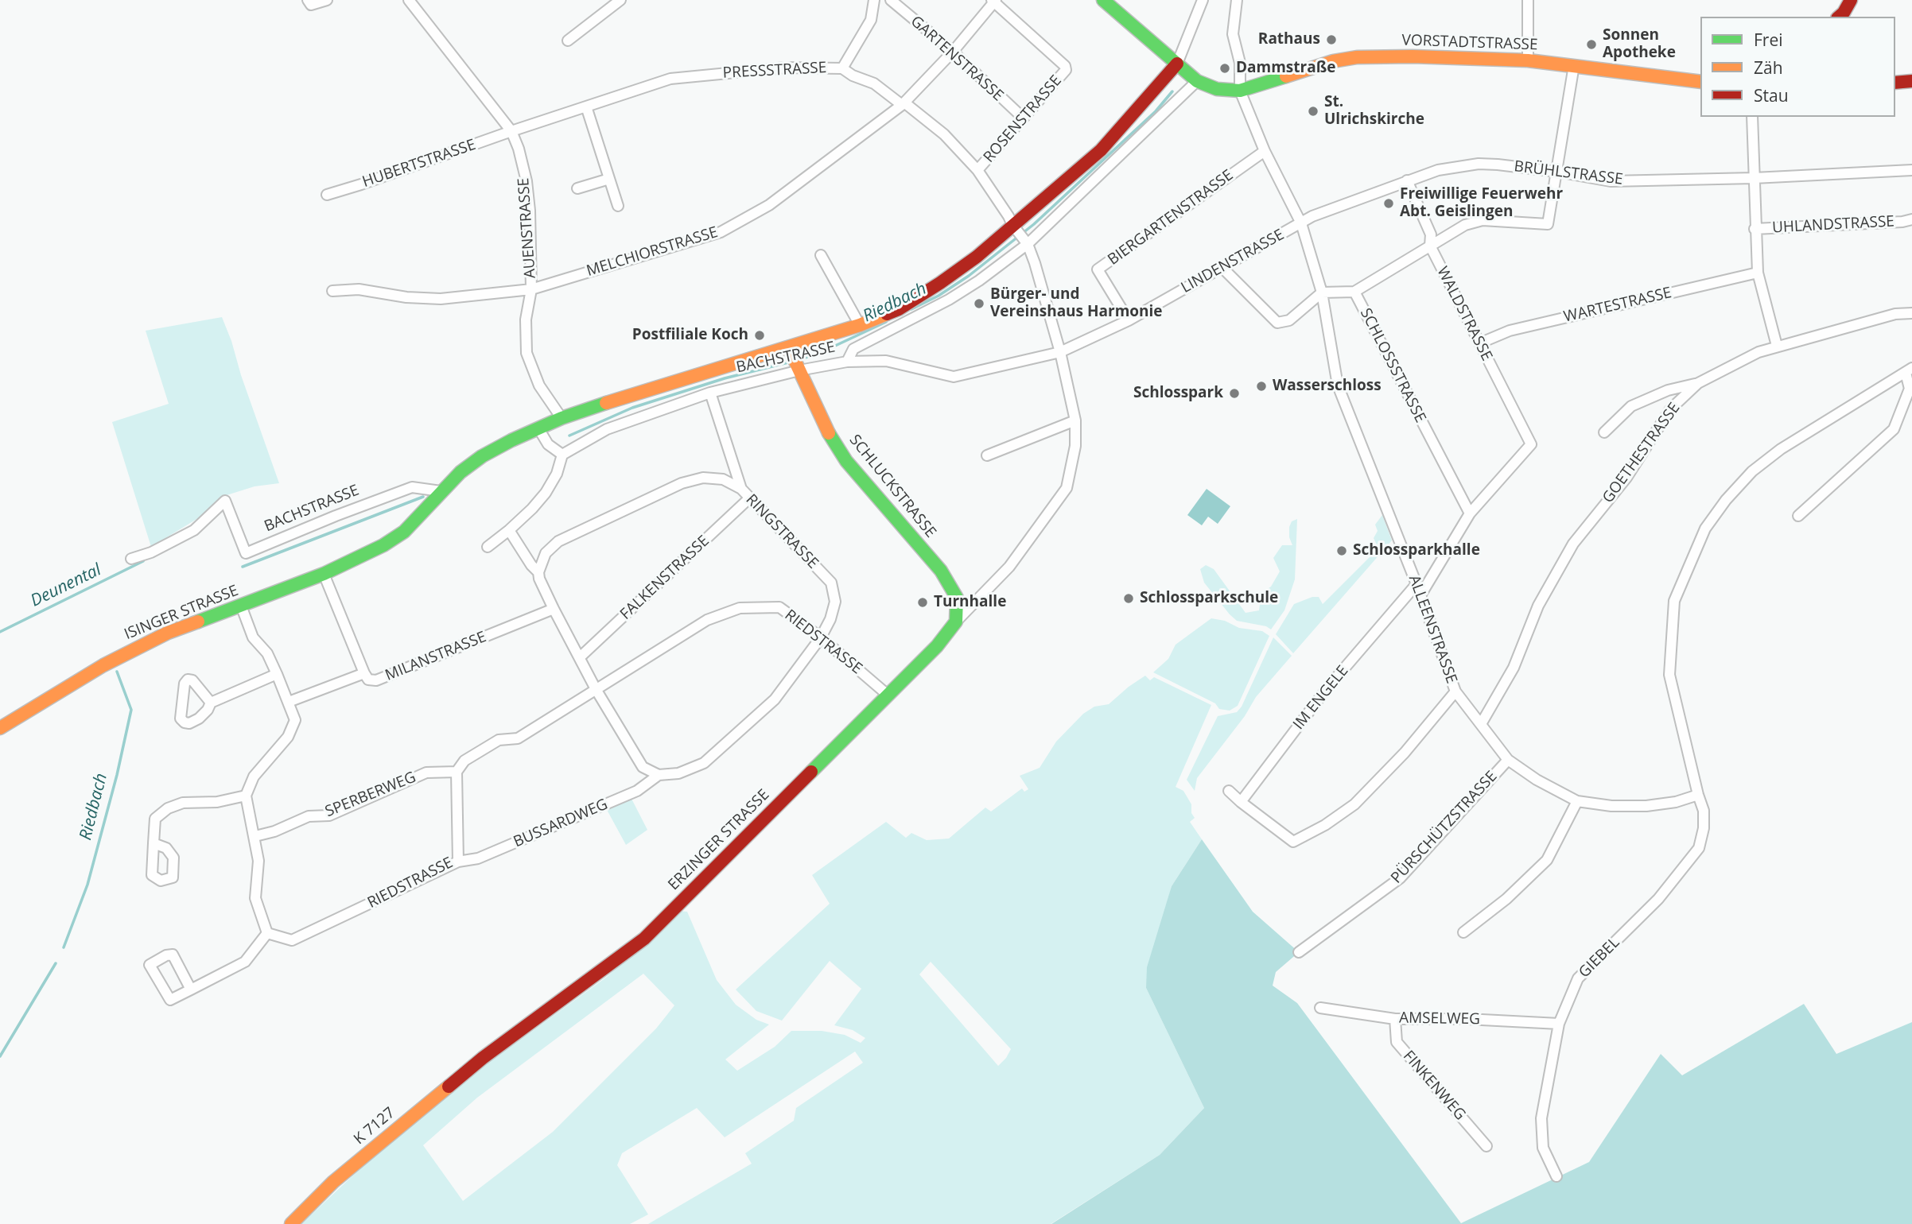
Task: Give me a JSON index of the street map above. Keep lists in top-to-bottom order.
{
  "streets": {
    "street": [
      "VORSTADTSTRASSE",
      "GARTENSTRASSE",
      "PRESSSTRASSE",
      "ROSENSTRASSE",
      "HUBERTSTRASSE",
      "BRÜHLSTRASSE",
      "BIERGARTENSTRASSE",
      "UHLANDSTRASSE",
      "AUENSTRASSE",
      "MELCHIORSTRASSE",
      "LINDENSTRASSE",
      "WARTESTRASSE",
      "WALDSTRASSE",
      "BACHSTRASSE",
      "SCHLOSSSTRASSE",
      "GOETHESTRASSE",
      "SCHLUCKSTRASSE",
      "RINGSTRASSE",
      "FALKENSTRASSE",
      "ISINGER STRASSE",
      "ALLEENSTRASSE",
      "RIEDSTRASSE",
      "MILANSTRASSE",
      "IM ENGELE",
      "SPERBERWEG",
      "BUSSARDWEG",
      "PÜRSCHÜTZSTRASSE",
      "ERZINGER STRASSE",
      "GIEBEL",
      "AMSELWEG",
      "FINKENWEG",
      "K 7127"
    ]
  },
  "crossings": [
    ["GARTENSTRASSE", "ROSENSTRASSE"],
    ["GARTENSTRASSE", "MELCHIORSTRASSE"],
    ["PRESSSTRASSE", "ROSENSTRASSE"],
    ["PRESSSTRASSE", "HUBERTSTRASSE"],
    ["PRESSSTRASSE", "AUENSTRASSE"],
    ["PRESSSTRASSE", "MELCHIORSTRASSE"],
    ["PRESSSTRASSE", "LINDENSTRASSE"],
    ["PRESSSTRASSE", "BACHSTRASSE"],
    ["PRESSSTRASSE", "SCHLUCKSTRASSE"],
    ["PRESSSTRASSE", "ERZINGER STRASSE"],
    ["ROSENSTRASSE", "MELCHIORSTRASSE"],
    ["HUBERTSTRASSE", "AUENSTRASSE"],
    ["BRÜHLSTRASSE", "LINDENSTRASSE"],
    ["BRÜHLSTRASSE", "WALDSTRASSE"],
    ["BIERGARTENSTRASSE", "LINDENSTRASSE"],
    ["AUENSTRASSE", "MELCHIORSTRASSE"],
    ["AUENSTRASSE", "BACHSTRASSE"],
    ["LINDENSTRASSE", "BACHSTRASSE"],
    ["WARTESTRASSE", "WALDSTRASSE"],
    ["WALDSTRASSE", "SCHLOSSSTRASSE"],
    ["BACHSTRASSE", "SCHLUCKSTRASSE"],
    ["BACHSTRASSE", "ISINGER STRASSE"],
    ["SCHLOSSSTRASSE", "ALLEENSTRASSE"],
    ["GOETHESTRASSE", "ALLEENSTRASSE"],
    ["SCHLUCKSTRASSE", "ERZINGER STRASSE"],
    ["RINGSTRASSE", "FALKENSTRASSE"],
    ["RINGSTRASSE", "RIEDSTRASSE"],
    ["RINGSTRASSE", "BUSSARDWEG"],
    ["ALLEENSTRASSE", "IM ENGELE"],
    ["ALLEENSTRASSE", "PÜRSCHÜTZSTRASSE"],
    ["ALLEENSTRASSE", "GIEBEL"],
    ["RIEDSTRASSE", "SPERBERWEG"],
    ["RIEDSTRASSE", "BUSSARDWEG"],
    ["RIEDSTRASSE", "ERZINGER STRASSE"],
    ["ERZINGER STRASSE", "K 7127"],
    ["GIEBEL", "AMSELWEG"],
    ["AMSELWEG", "FINKENWEG"]
  ],
  "water": ["Riedbach", "Deunental"],
  "places": [
    "Rathaus",
    "Sonnen Apotheke",
    "Dammstraße",
    "St. Ulrichskirche",
    "Freiwillige Feuerwehr Abt. Geislingen",
    "Bürger- und Vereinshaus Harmonie",
    "Postfiliale Koch",
    "Wasserschloss",
    "Schlosspark",
    "Schlossparkhalle",
    "Schlossparkschule",
    "Turnhalle"
  ],
  "legend": ["Frei", "Zäh", "Stau"]
}
